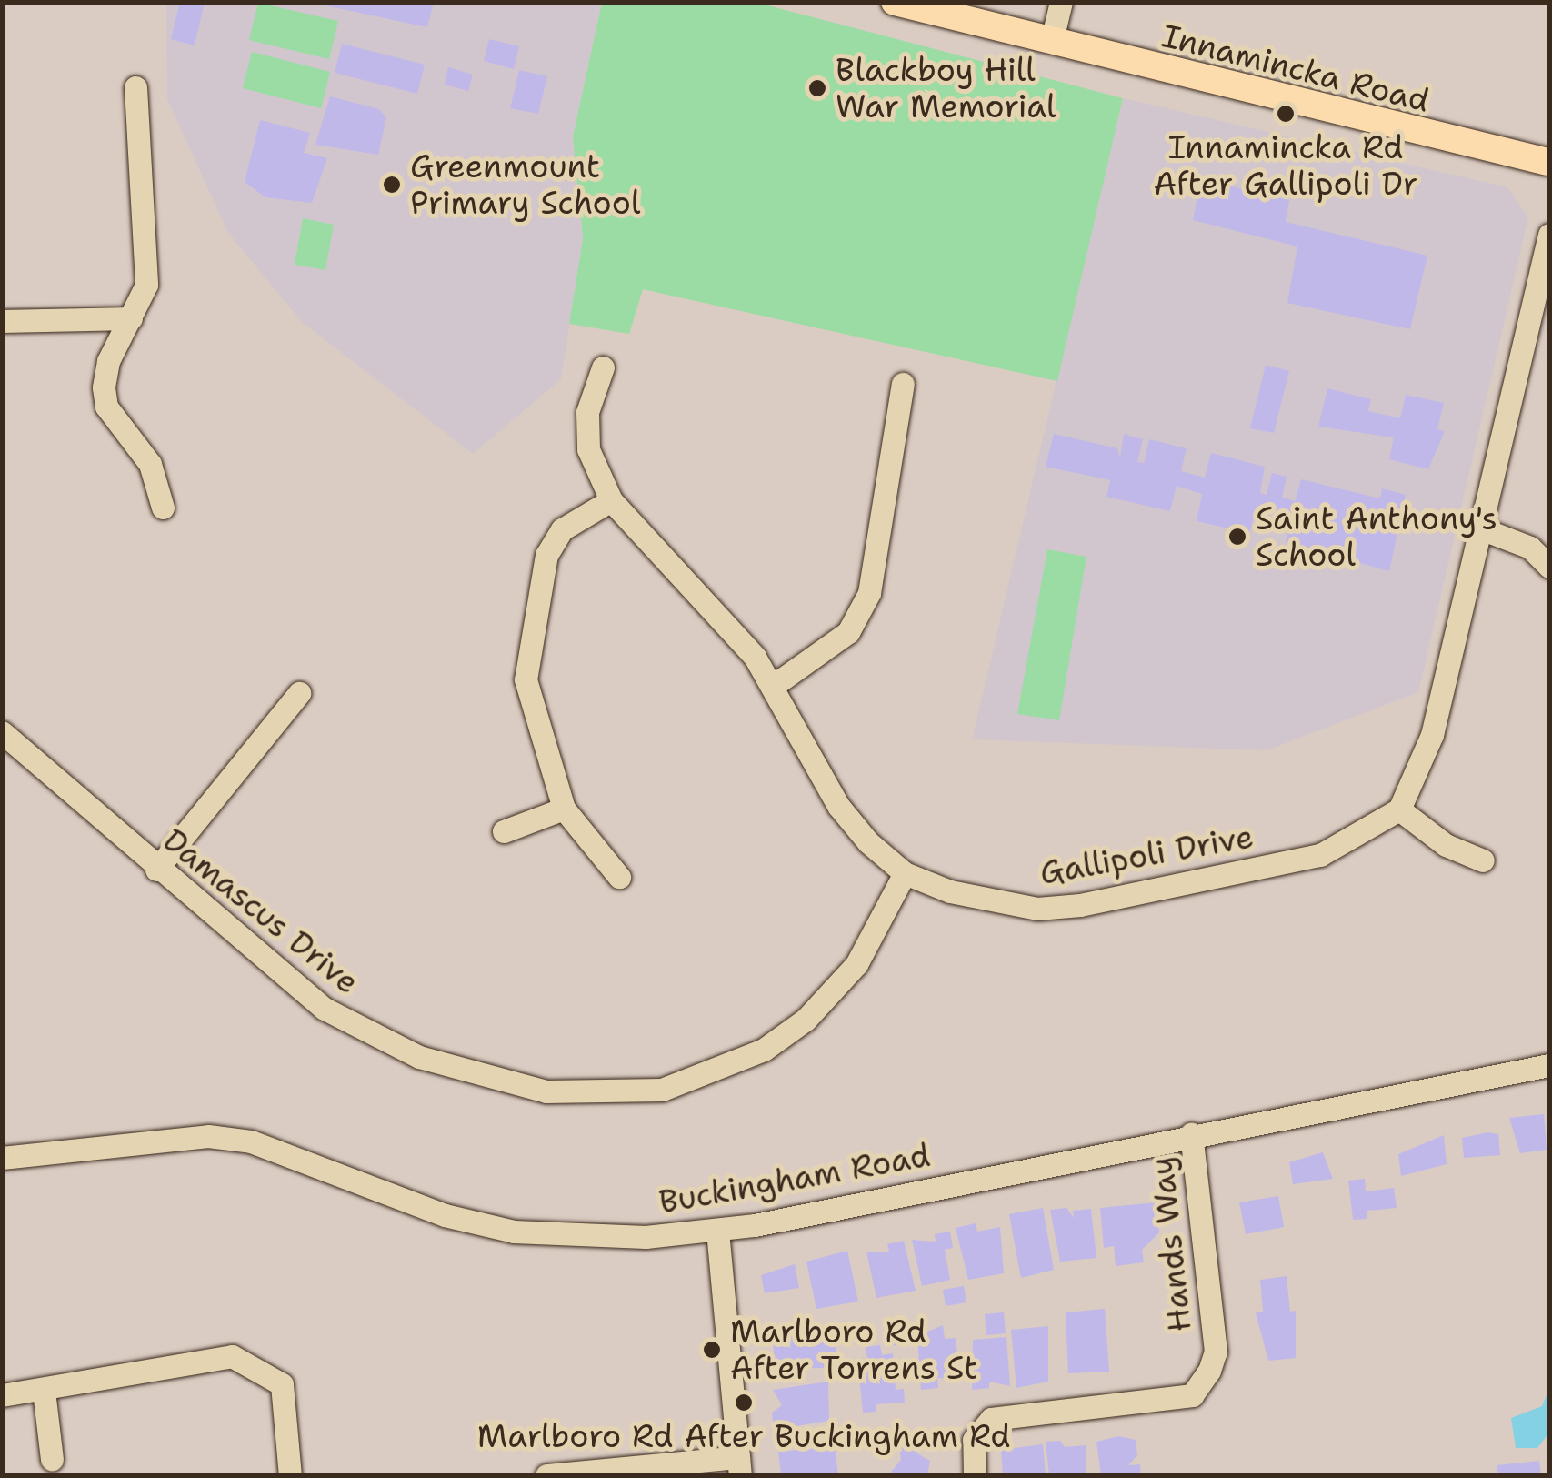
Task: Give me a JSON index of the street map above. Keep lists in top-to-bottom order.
{
  "streets": {
    "main road": ["Innamincka Road"],
    "street": [
      "Gallipoli Drive",
      "Damascus Drive",
      "Buckingham Road",
      "Hands Way"
    ]
  },
  "crossings": [
    ["Gallipoli Drive", "Damascus Drive"],
    ["Buckingham Road", "Hands Way"]
  ],
  "places": [
    "Blackboy Hill War Memorial",
    "Innamincka Rd After Gallipoli Dr",
    "Greenmount Primary School",
    "Saint Anthony's School",
    "Marlboro Rd After Torrens St",
    "Marlboro Rd After Buckingham Rd"
  ]
}
